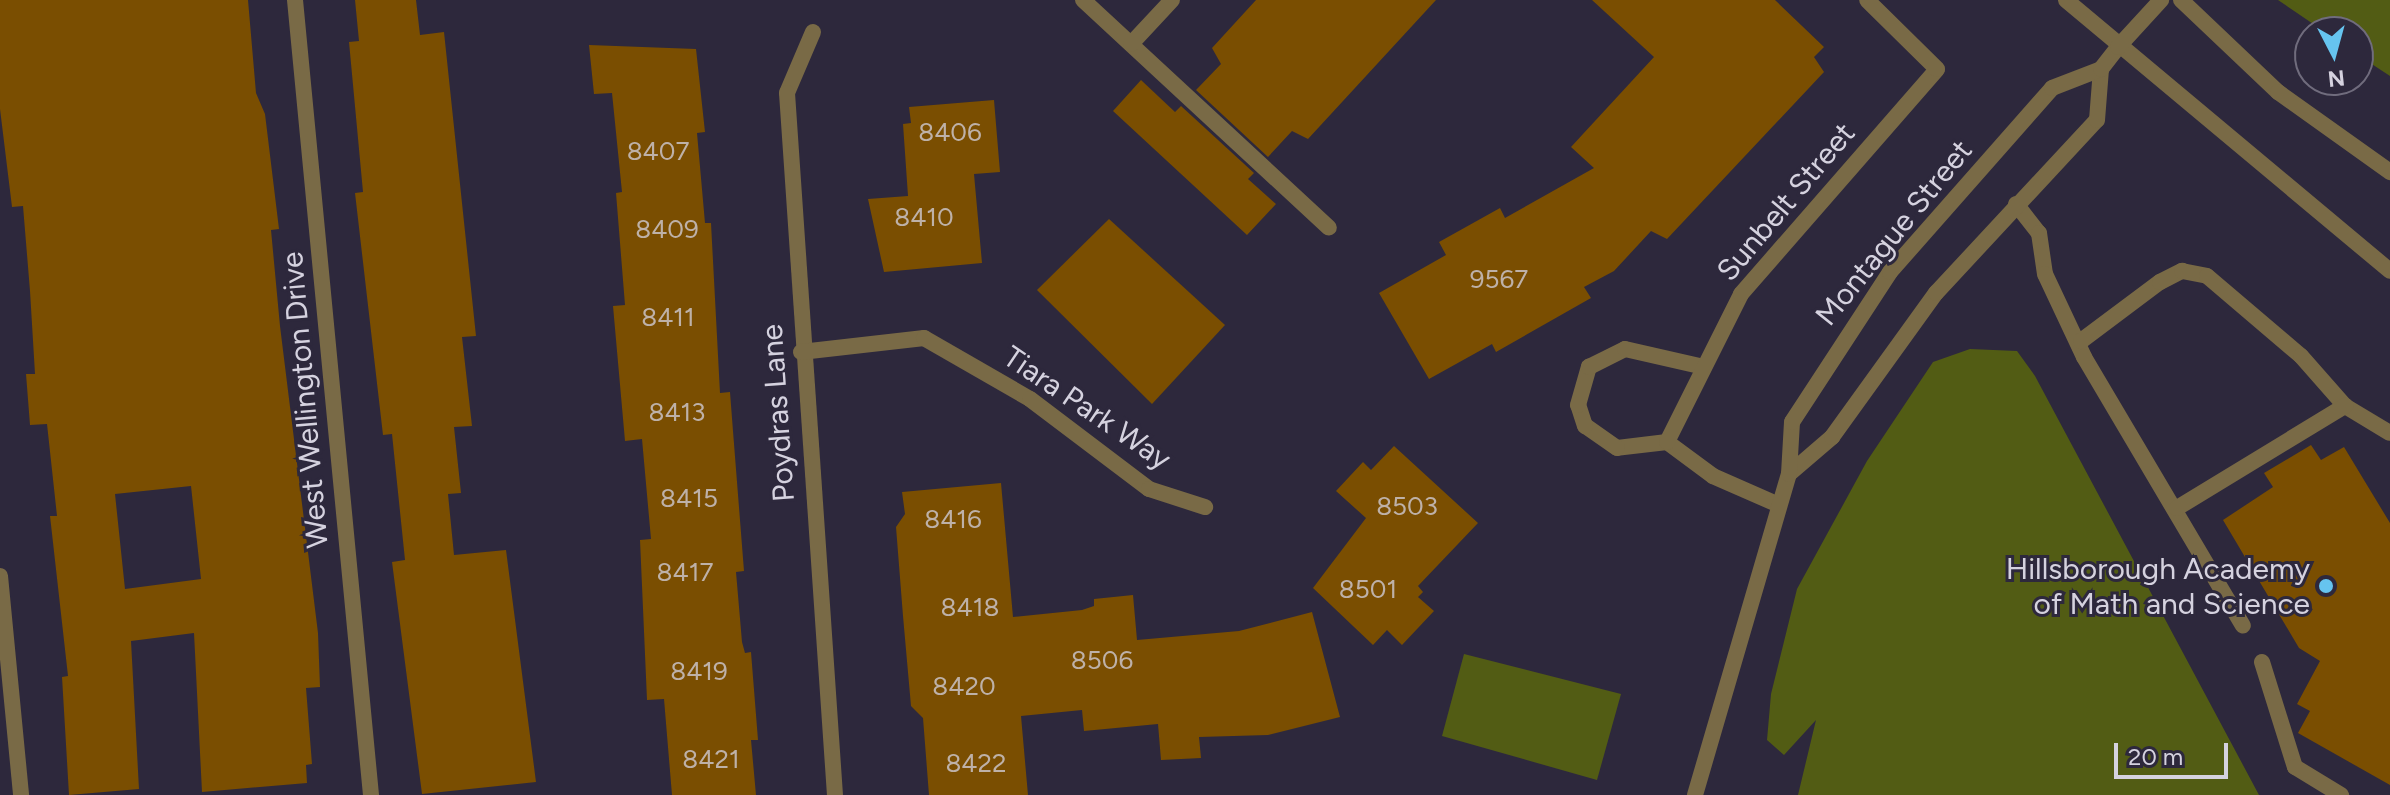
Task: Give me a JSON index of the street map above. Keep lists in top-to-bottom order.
{
  "streets": {
    "street": [
      "Sunbelt Street",
      "Montague Street",
      "West Wellington Drive",
      "Tiara Park Way",
      "Poydras Lane"
    ]
  },
  "crossings": [
    ["Tiara Park Way", "Poydras Lane"]
  ],
  "places": ["Hillsborough Academy of Math and Science"],
  "house_numbers": [
    "8406",
    "8407",
    "8410",
    "8409",
    "9567",
    "8411",
    "8413",
    "8415",
    "8503",
    "8416",
    "8417",
    "8501",
    "8418",
    "8506",
    "8419",
    "8420",
    "8421",
    "8422"
  ],
  "scale_bar": "20 m",
  "north": "bottom"
}
